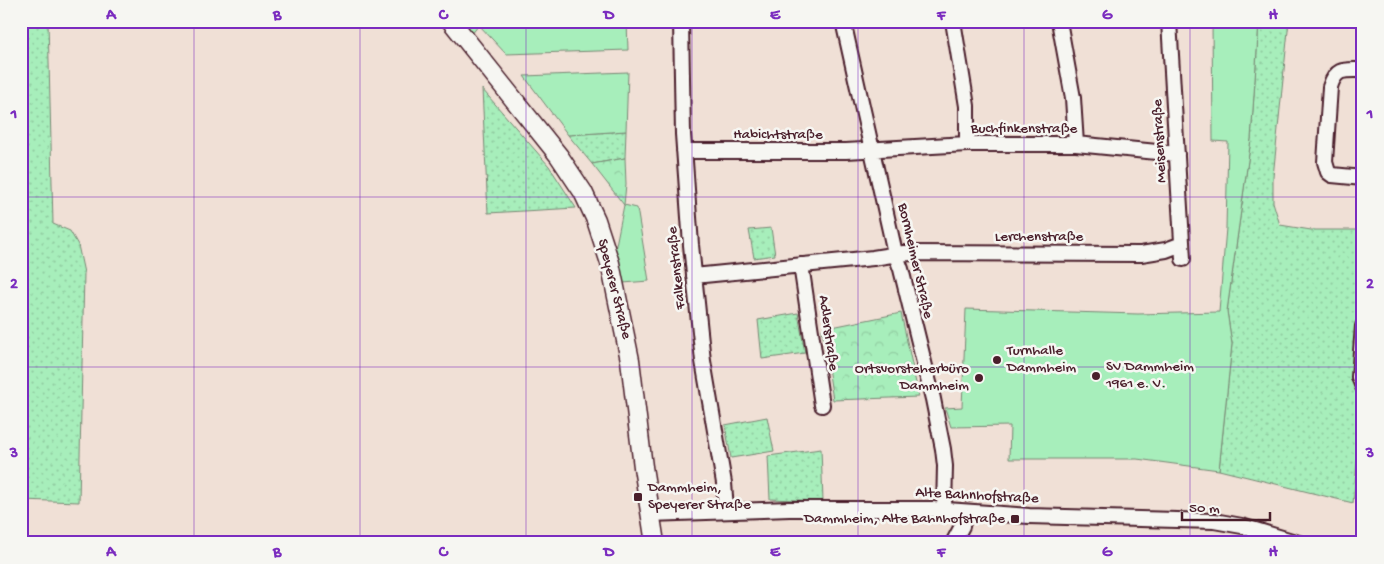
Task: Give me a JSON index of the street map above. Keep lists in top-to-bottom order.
{
  "streets": {
    "street": [
      "Buchfinkenstraße",
      "Habichtstraße",
      "Meisenstraße",
      "Lerchenstraße",
      "Bornheimer Straße",
      "Falkenstraße",
      "Speyerer Straße",
      "Adlerstraße",
      "Alte Bahnhofstraße"
    ]
  },
  "crossings": [
    ["Buchfinkenstraße", "Habichtstraße"],
    ["Buchfinkenstraße", "Meisenstraße"],
    ["Buchfinkenstraße", "Bornheimer Straße"],
    ["Habichtstraße", "Bornheimer Straße"],
    ["Habichtstraße", "Falkenstraße"],
    ["Meisenstraße", "Lerchenstraße"],
    ["Lerchenstraße", "Bornheimer Straße"],
    ["Bornheimer Straße", "Alte Bahnhofstraße"],
    ["Falkenstraße", "Alte Bahnhofstraße"],
    ["Speyerer Straße", "Alte Bahnhofstraße"]
  ],
  "places": {
    "other": ["Turnhalle Dammheim", "SV Dammheim 1961 e. V.", "Ortsvorsteherbüro Dammheim"],
    "transit": ["Dammheim, Speyerer Straße", "Dammheim, Alte Bahnhofstraße"]
  },
  "scale_bar": "50 m",
  "grid": {
    "columns": [
      "A",
      "B",
      "C",
      "D",
      "E",
      "F",
      "G",
      "H"
    ],
    "rows": ["1", "2", "3"]
  }
}
